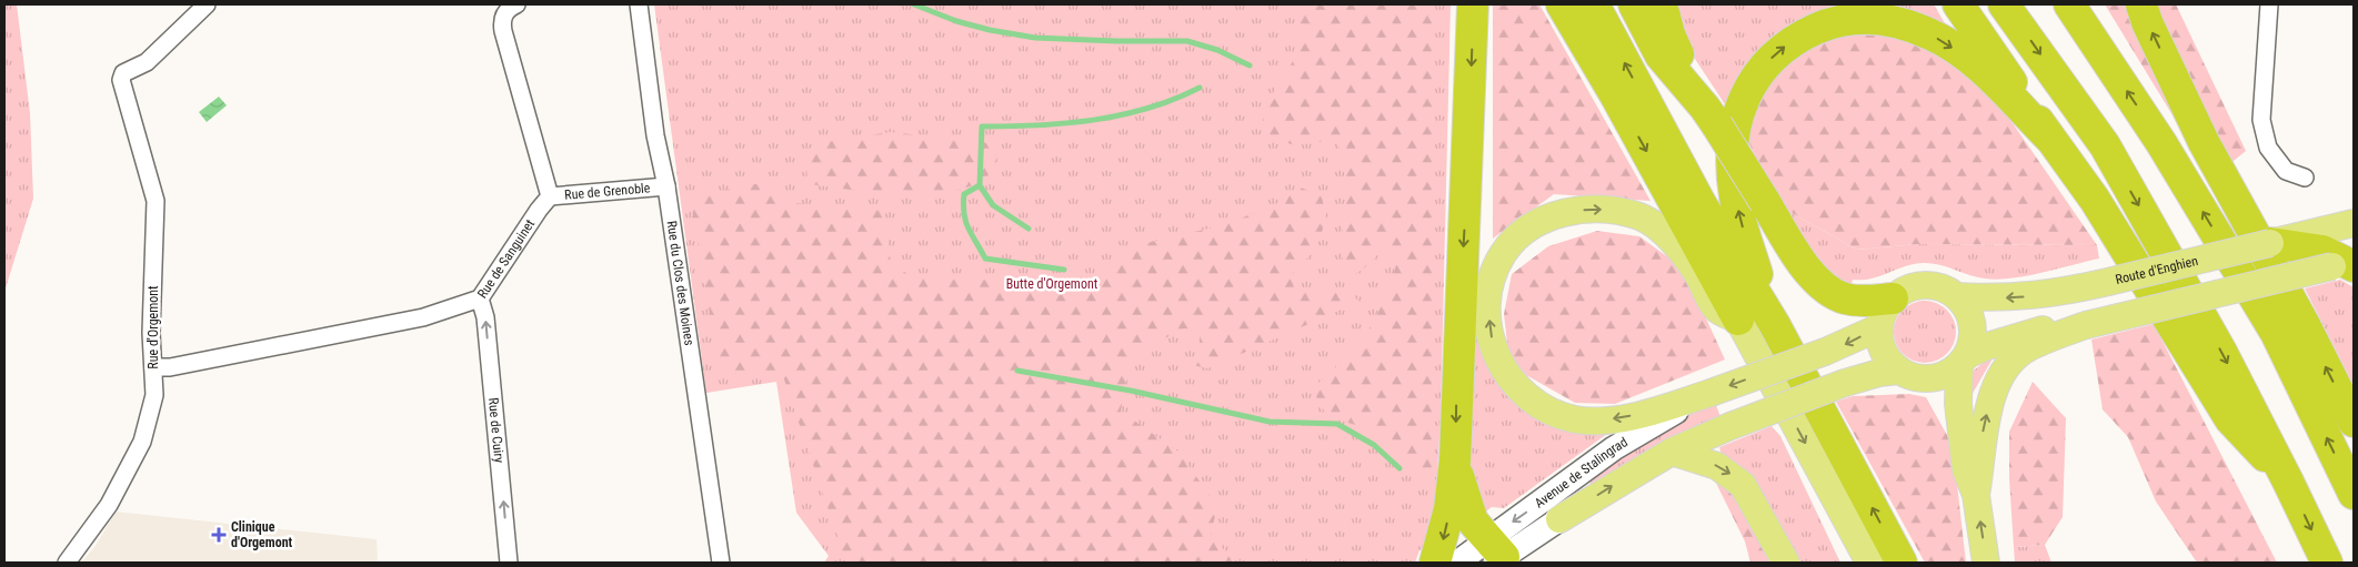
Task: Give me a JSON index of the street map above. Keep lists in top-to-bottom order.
{
  "streets": {
    "main road": ["Route d'Enghien", "Avenue de Stalingrad"],
    "street": [
      "Rue de Grenoble",
      "Rue de Sanguinet",
      "Rue du Clos des Moines",
      "Rue d'Orgemont",
      "Rue de Cuiry"
    ]
  },
  "crossings": [
    ["Rue de Grenoble", "Rue de Sanguinet"],
    ["Rue de Grenoble", "Rue du Clos des Moines"],
    ["Rue de Sanguinet", "Rue d'Orgemont"],
    ["Rue de Sanguinet", "Rue de Cuiry"],
    ["Route d'Enghien", "Avenue de Stalingrad"]
  ],
  "one_way": ["Rue de Cuiry"],
  "parks": ["Butte d'Orgemont"],
  "places": {
    "health": ["Clinique d'Orgemont"]
  }
}
